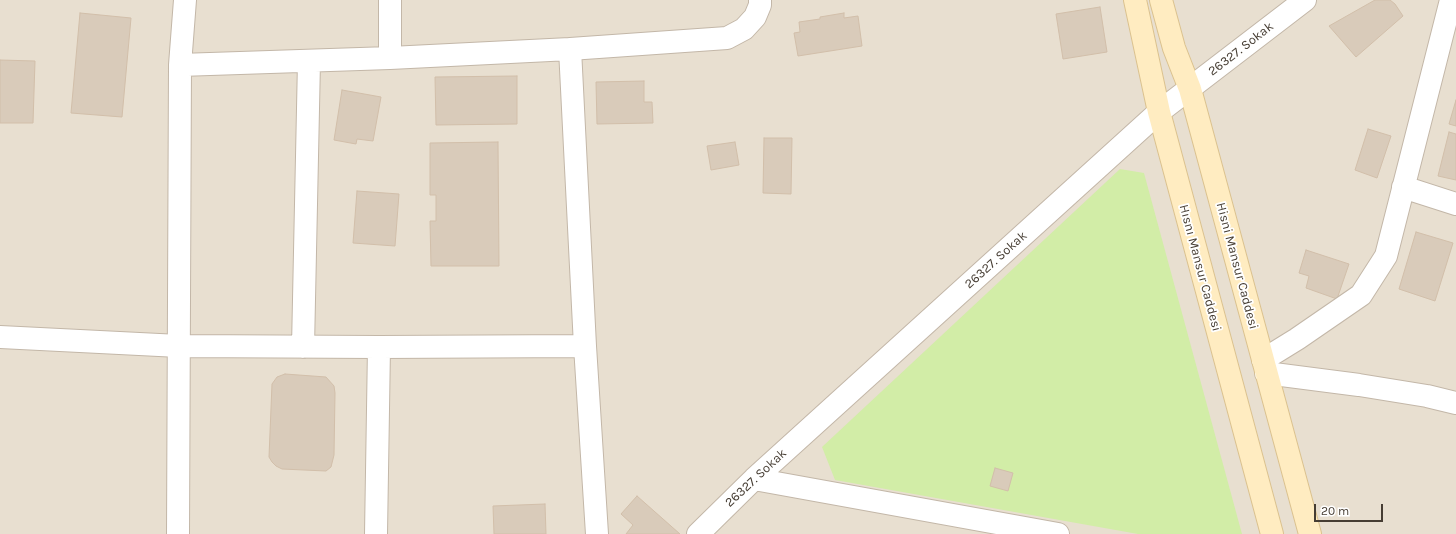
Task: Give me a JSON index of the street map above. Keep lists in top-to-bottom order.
{
  "streets": {
    "main road": ["Hisni Mansur Caddesi", "Hısnı Mansur Caddesi"],
    "street": ["26327. Sokak"]
  },
  "crossings": [
    ["26327. Sokak", "Hisni Mansur Caddesi"],
    ["26327. Sokak", "Hısnı Mansur Caddesi"]
  ],
  "scale_bar": "20 m"
}
